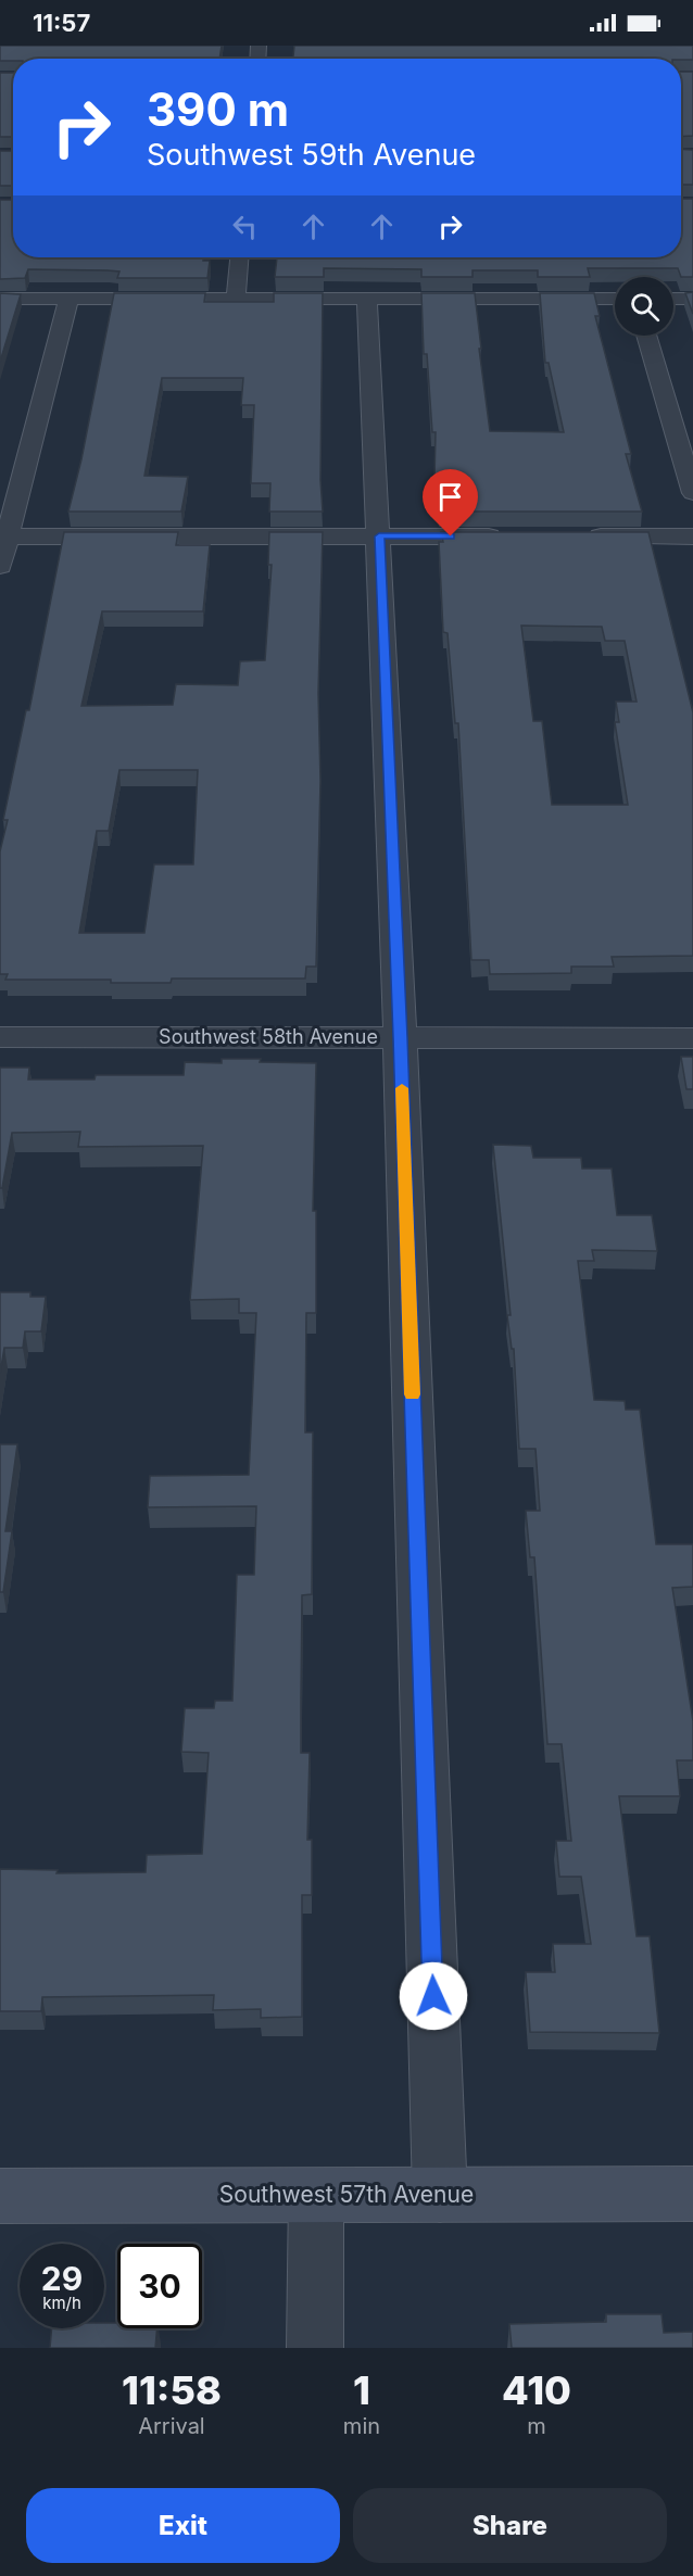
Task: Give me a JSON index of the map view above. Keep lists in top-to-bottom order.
{
  "streets": {
    "main road": ["Southwest 57th Avenue"],
    "street": ["Southwest 58th Avenue"]
  },
  "page": {
    "status": "11:57",
    "turn": ["390 m", "Southwest 59th Avenue"],
    "speed": "29 km/h",
    "limit": "30",
    "eta": [
      "11:58",
      "Arrival",
      "1",
      "min",
      "410",
      "m"
    ],
    "buttons": ["Exit", "Share"]
  }
}
